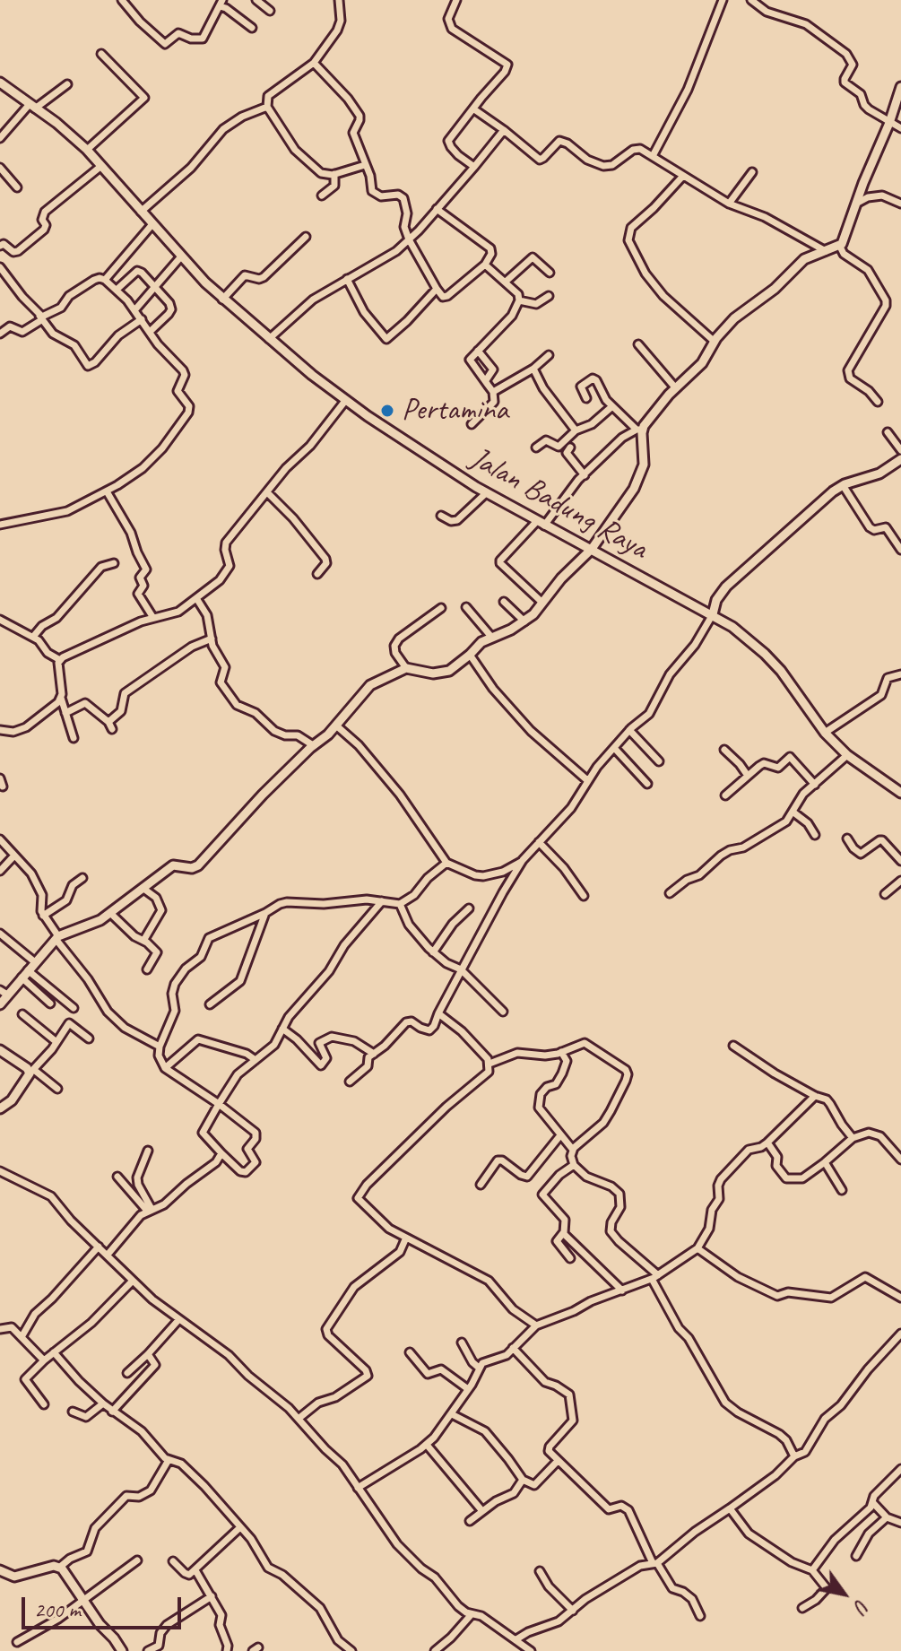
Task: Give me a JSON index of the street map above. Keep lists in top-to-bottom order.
{
  "streets": {
    "street": ["Jalan Badung Raya"]
  },
  "places": ["Pertamina"],
  "scale_bar": "200 m",
  "north": "bottom right"
}
